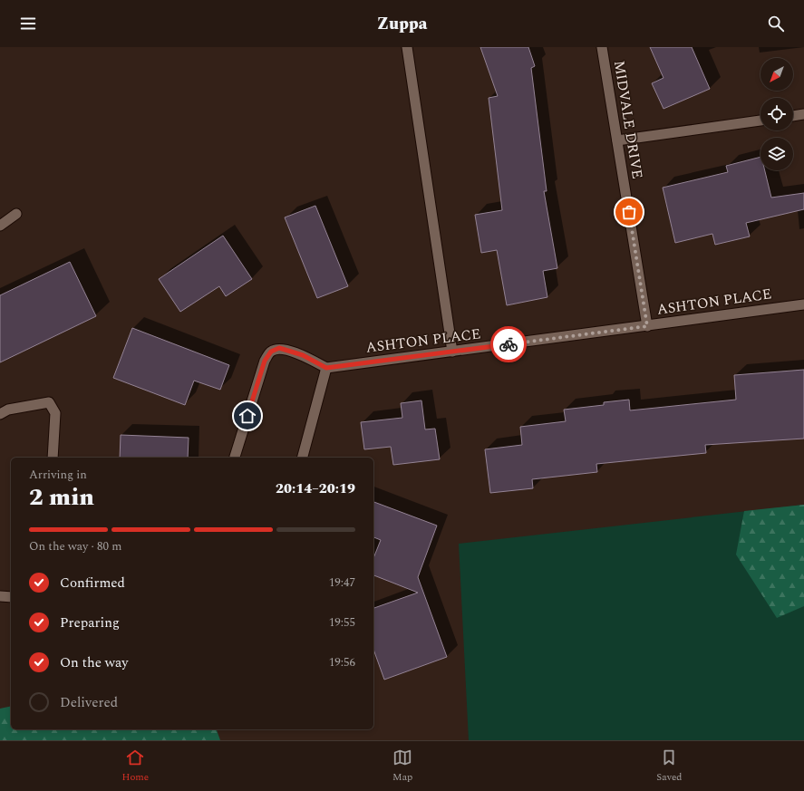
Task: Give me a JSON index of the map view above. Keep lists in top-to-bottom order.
{
  "streets": {
    "street": ["MIDVALE DRIVE", "ASHTON PLACE"]
  },
  "crossings": [
    ["MIDVALE DRIVE", "ASHTON PLACE"]
  ],
  "north": "bottom left",
  "page": {
    "header": "Zuppa",
    "heading": ["2 min", "Arriving in", "20:14–20:19"],
    "bar": "On the way · 80 m",
    "list": [
      ["Confirmed", "19:47"],
      ["Preparing", "19:55"],
      ["On the way", "19:56"],
      "Delivered"
    ],
    "tabs": ["Home", "Map", "Saved"]
  }
}
